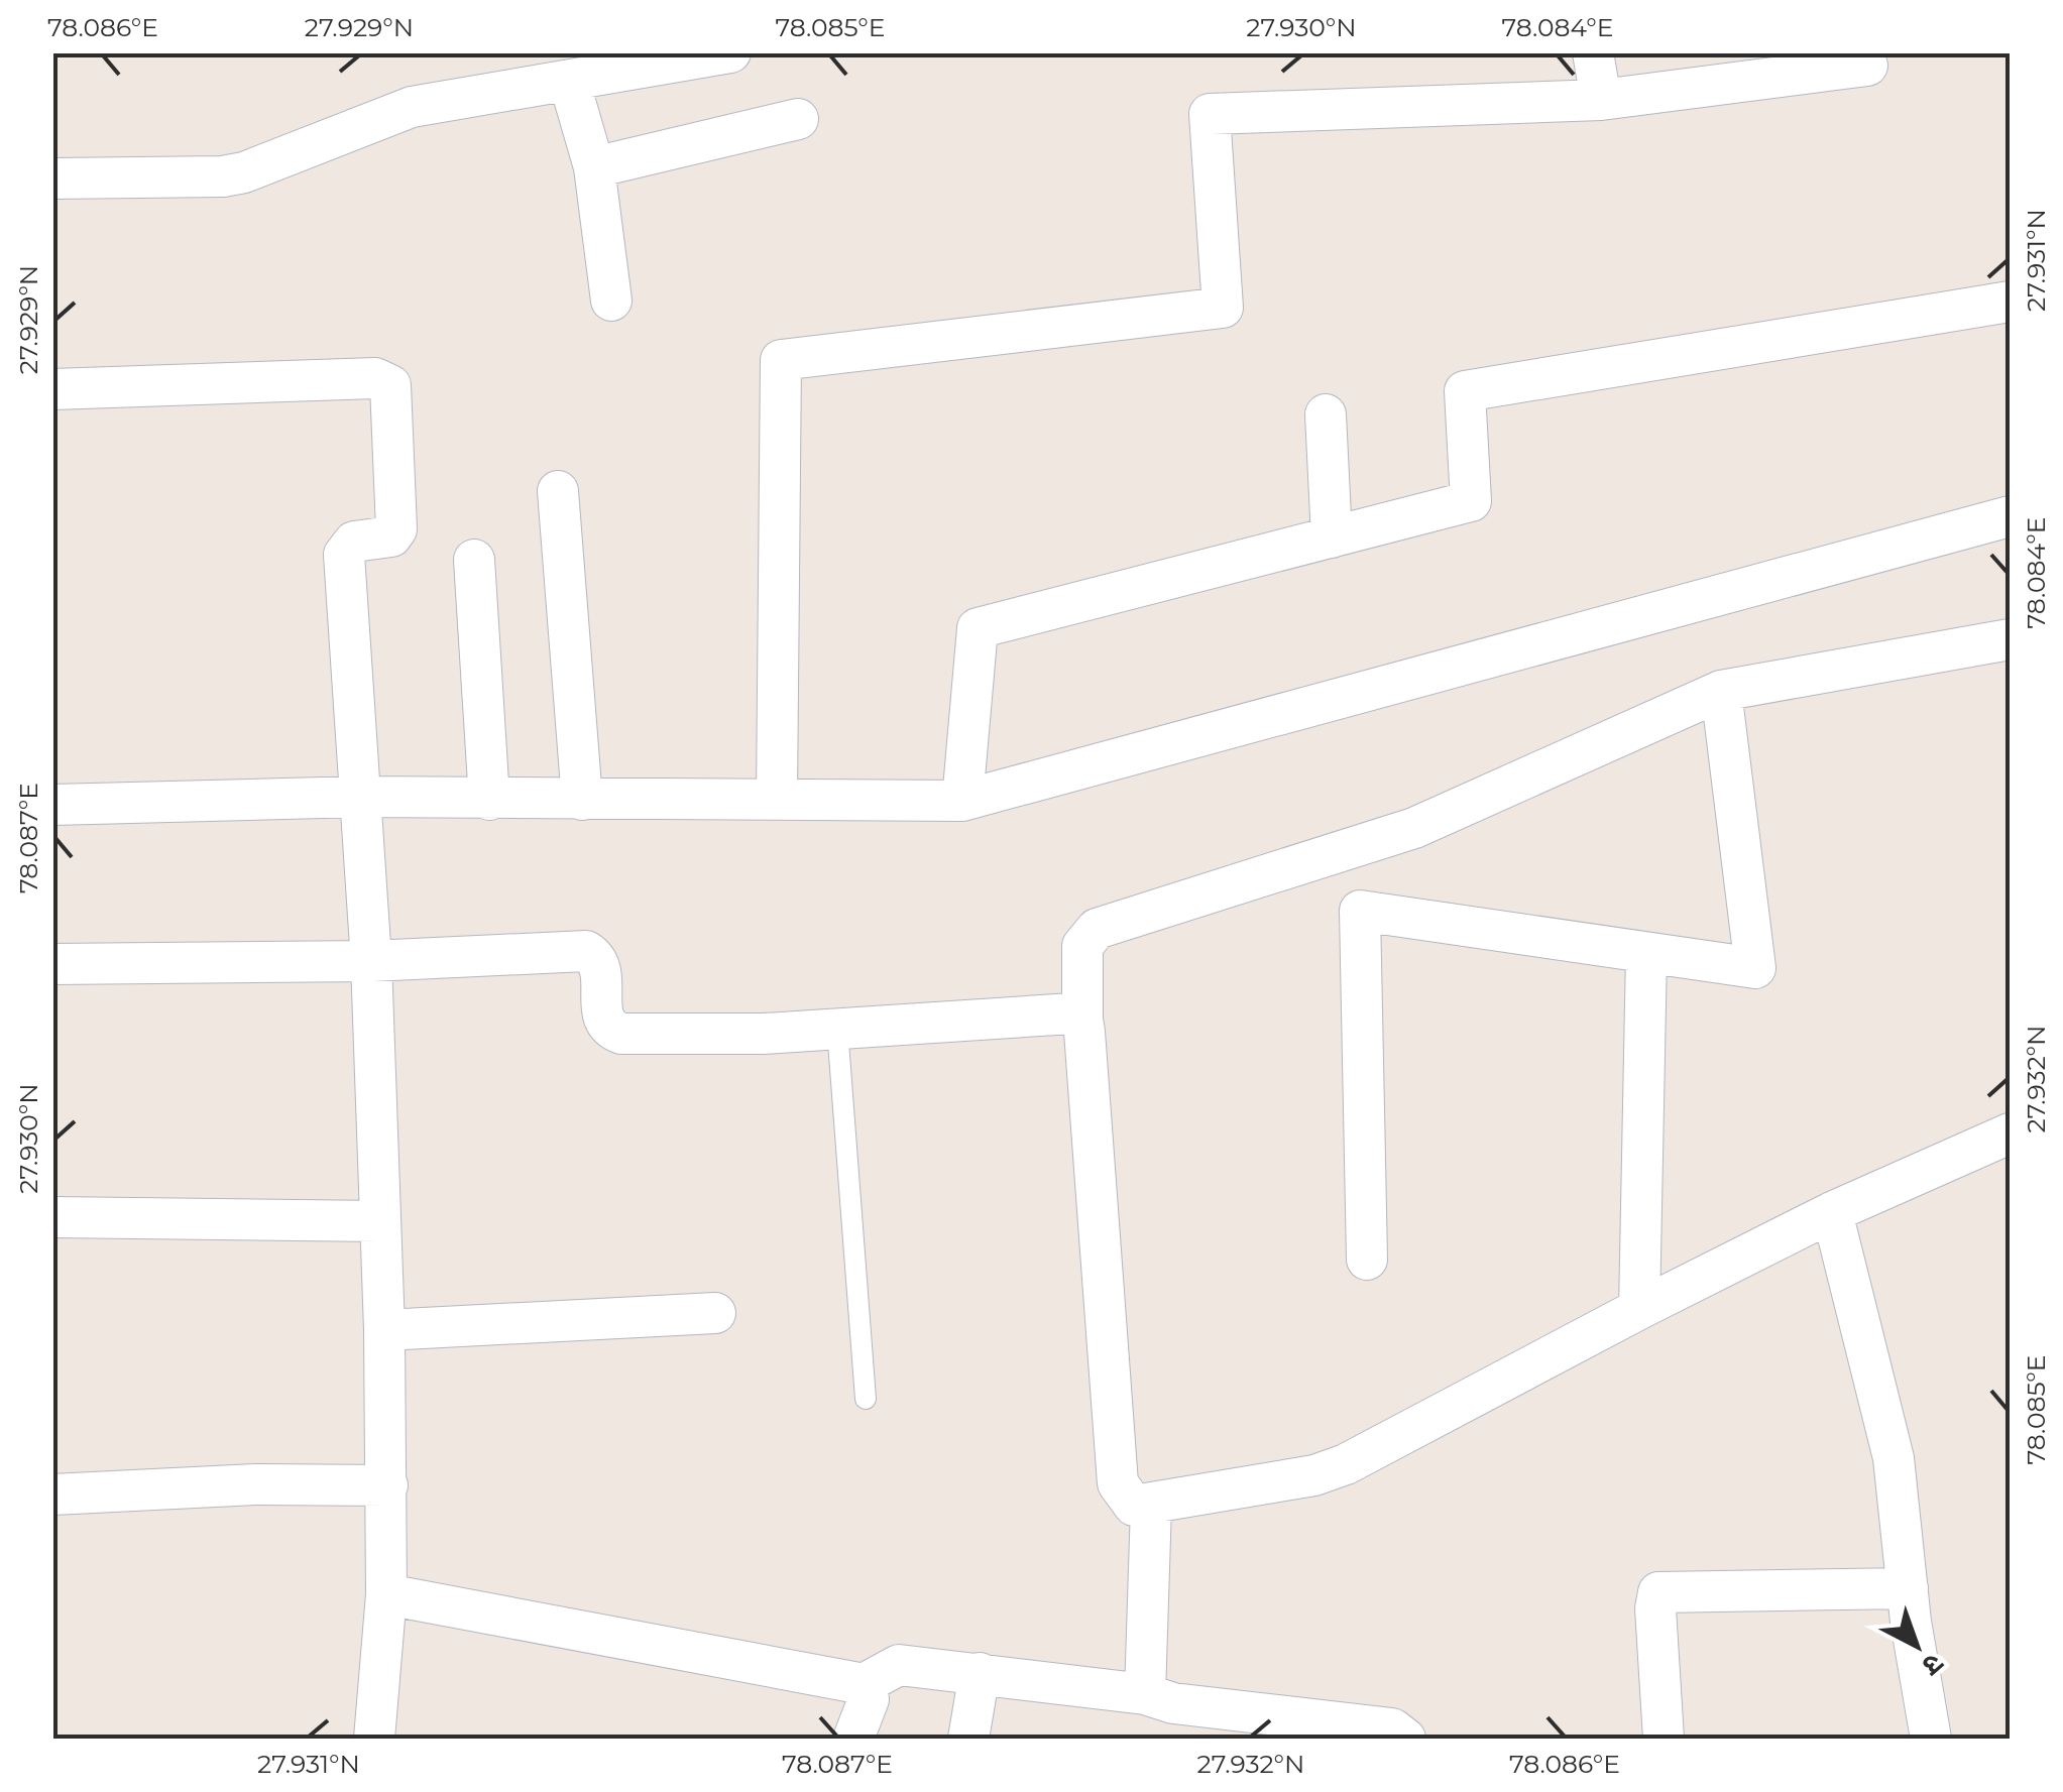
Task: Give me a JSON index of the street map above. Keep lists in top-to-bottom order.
{
  "north": "bottom right",
  "coordinates": [
    "78.086°E",
    "27.929°N",
    "78.085°E",
    "27.930°N",
    "78.084°E",
    "27.931°N",
    "78.087°E",
    "27.932°N"
  ]
}
